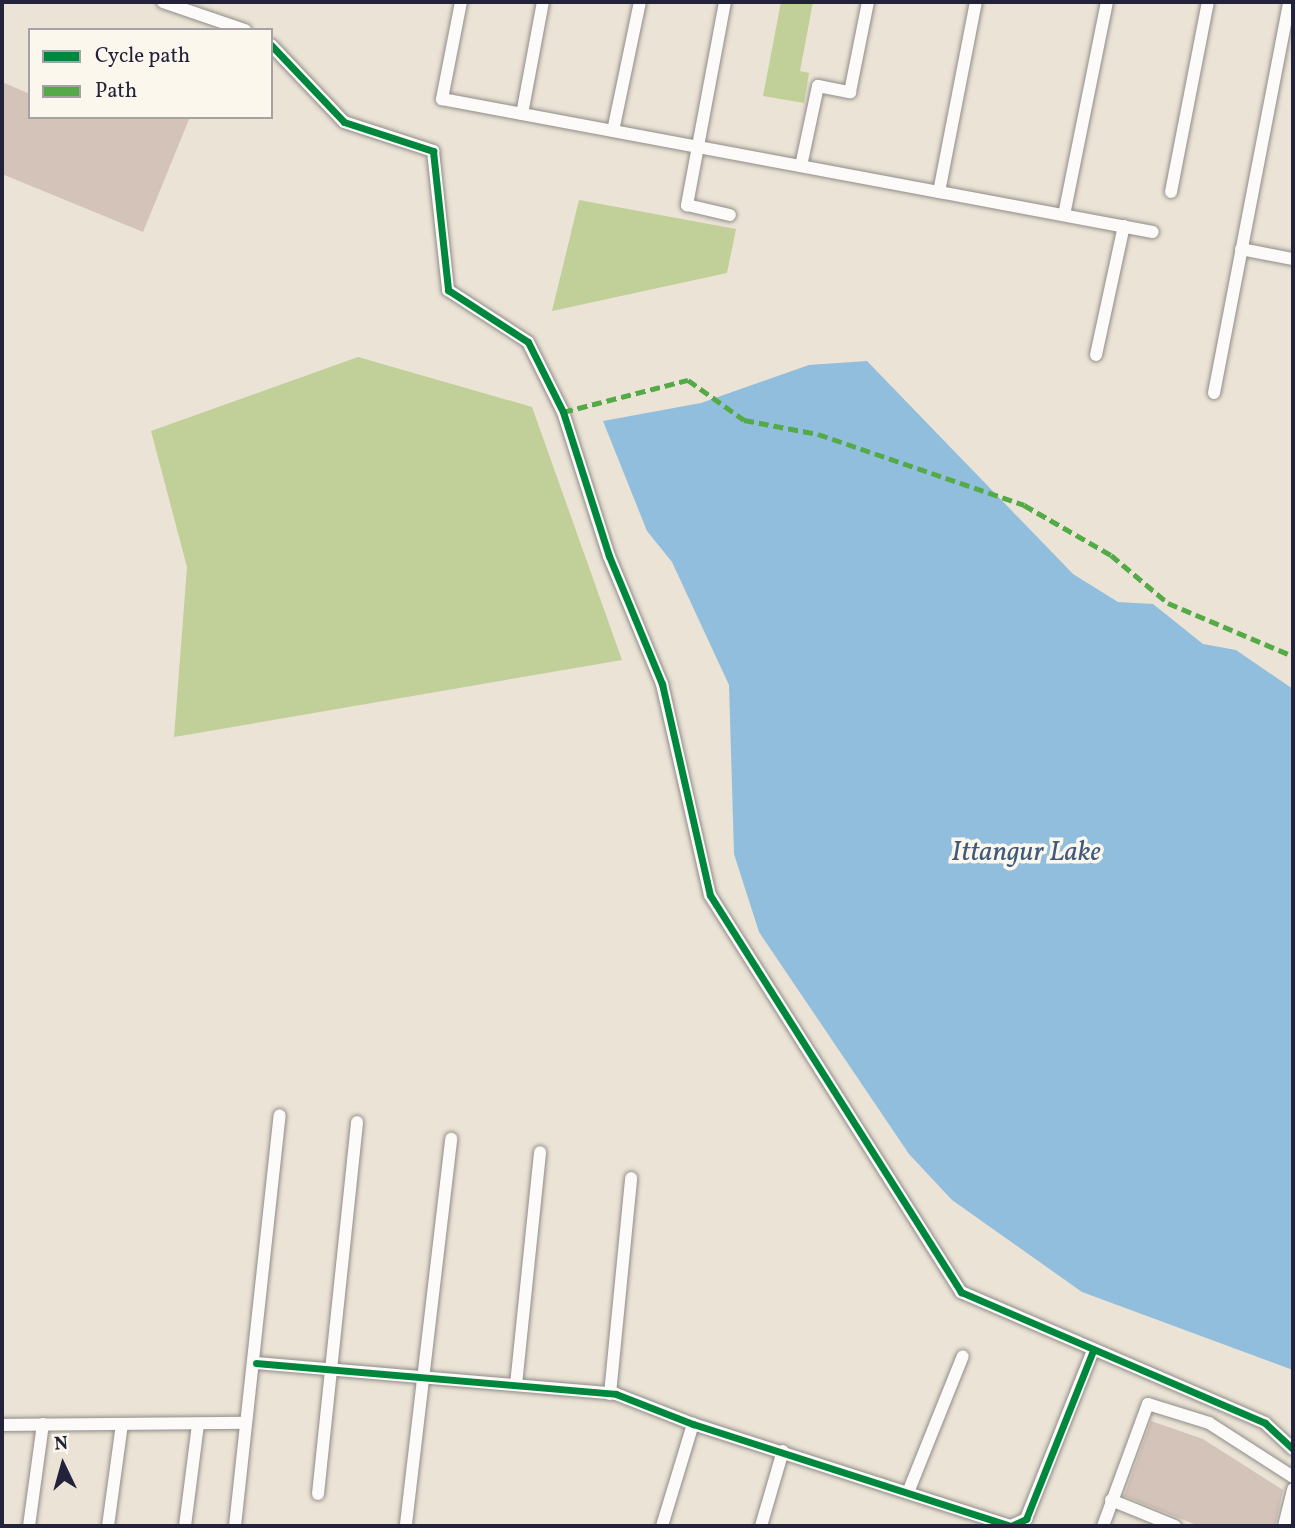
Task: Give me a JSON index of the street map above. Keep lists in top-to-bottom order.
{
  "water": ["Ittangur Lake"],
  "legend": ["Cycle path", "Path"],
  "north": "top"
}
